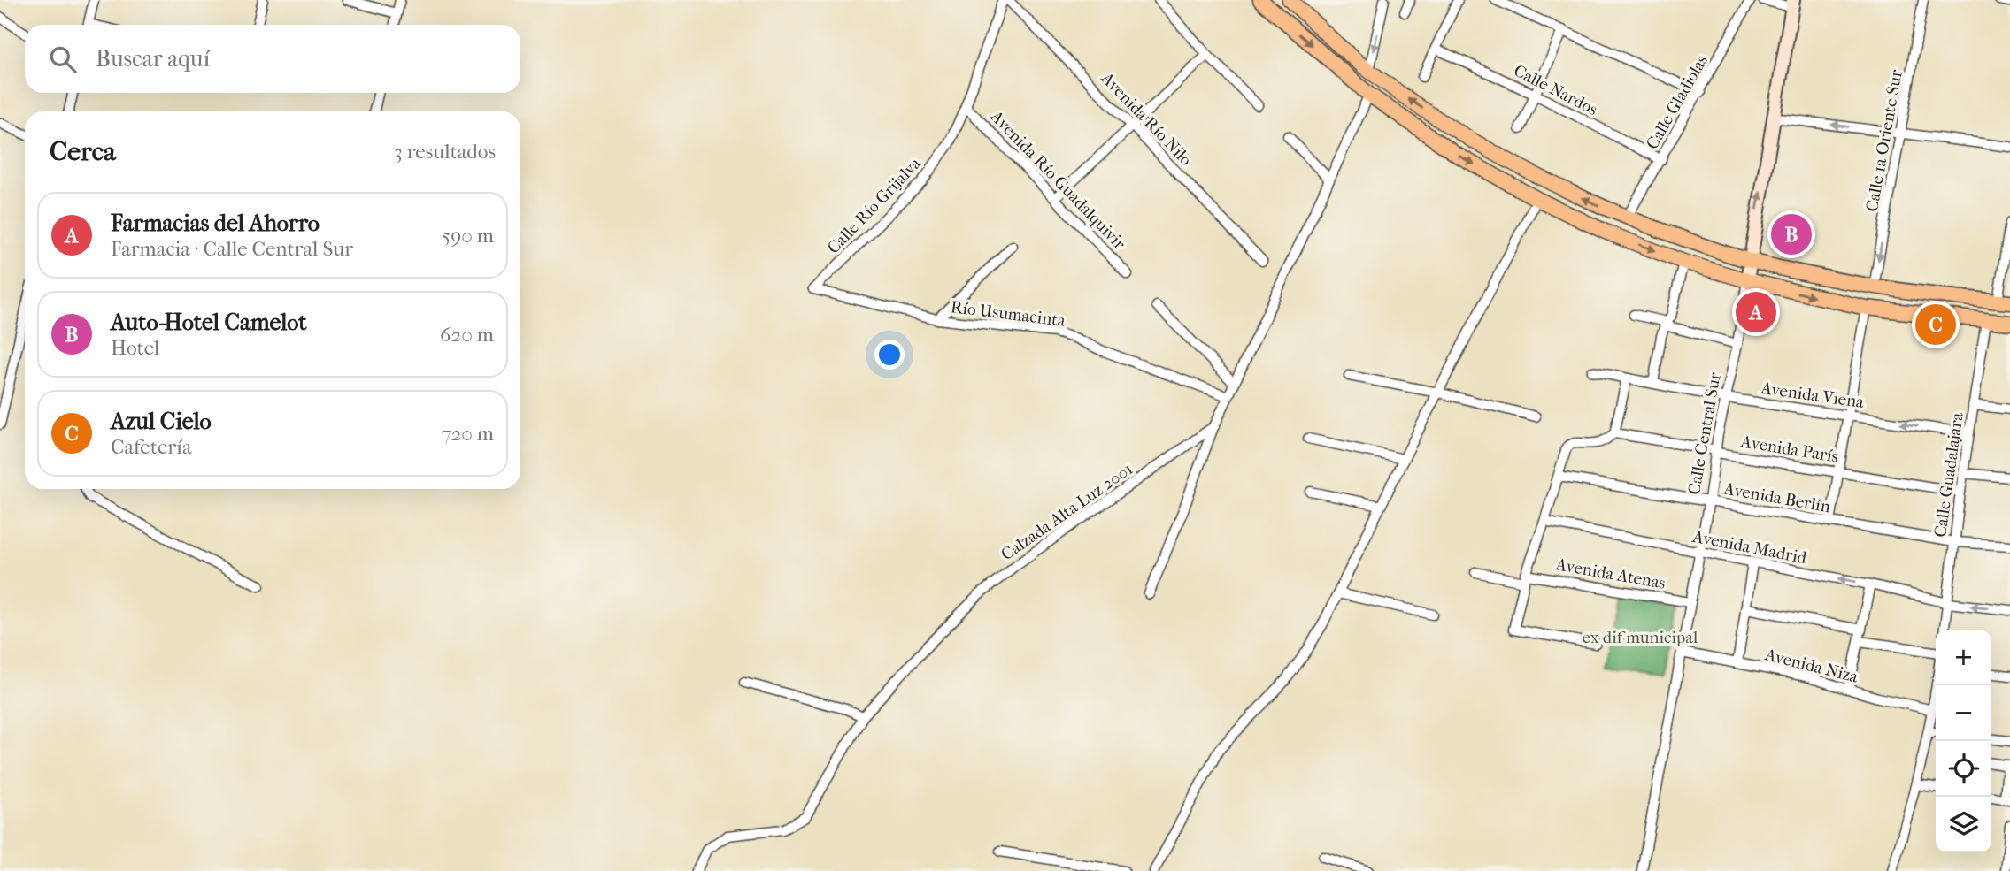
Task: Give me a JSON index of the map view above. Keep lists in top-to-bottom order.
{
  "streets": {
    "street": [
      "Calle Nardos",
      "Calle Gladiolas",
      "Avenida Río Nilo",
      "Calle 1a Oriente Sur",
      "Avenida Río Guadalquivir",
      "Calle Río Grijalva",
      "Río Usumacinta",
      "Avenida Viena",
      "Calle Central Sur",
      "Avenida París",
      "Calle Guadalajara",
      "Avenida Berlín",
      "Calzada Alta Luz 2001",
      "Avenida Madrid",
      "Avenida Atenas",
      "Avenida Niza"
    ]
  },
  "crossings": [
    ["Calle Nardos", "Calle Gladiolas"],
    ["Avenida Río Guadalquivir", "Calle Río Grijalva"],
    ["Calle Río Grijalva", "Río Usumacinta"],
    ["Río Usumacinta", "Calzada Alta Luz 2001"],
    ["Avenida Viena", "Calle Central Sur"],
    ["Avenida Viena", "Calle Guadalajara"],
    ["Calle Central Sur", "Avenida París"],
    ["Calle Central Sur", "Avenida Berlín"],
    ["Calle Central Sur", "Avenida Madrid"],
    ["Calle Central Sur", "Avenida Atenas"],
    ["Calle Central Sur", "Avenida Niza"],
    ["Avenida París", "Calle Guadalajara"],
    ["Calle Guadalajara", "Avenida Berlín"],
    ["Calle Guadalajara", "Avenida Madrid"]
  ],
  "one_way": ["Calle 1a Oriente Sur"],
  "parks": ["ex dif municipal"],
  "page": {
    "search": "Buscar aquí",
    "heading": ["Cerca", "3 resultados"],
    "list": [
      {
        "mark": "A",
        "name": "Farmacias del Ahorro",
        "note": "Farmacia · Calle Central Sur",
        "value": "590 m"
      },
      {
        "mark": "B",
        "name": "Auto-Hotel Camelot",
        "note": "Hotel",
        "value": "620 m"
      },
      {
        "mark": "C",
        "name": "Azul Cielo",
        "note": "Cafetería",
        "value": "720 m"
      }
    ],
    "pins": ["B", "A", "C"],
    "map_buttons": ["+", "−"]
  }
}
